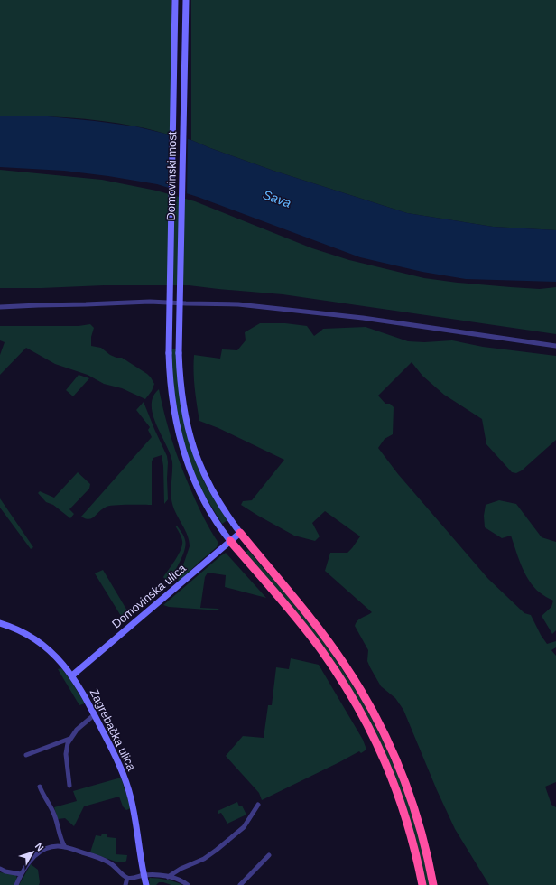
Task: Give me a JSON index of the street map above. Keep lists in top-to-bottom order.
{
  "streets": {
    "main road": ["Domovinski most", "Domovinska ulica", "Zagrebačka ulica"]
  },
  "crossings": [
    ["Domovinski most", "Domovinska ulica"],
    ["Domovinska ulica", "Zagrebačka ulica"]
  ],
  "water": ["Sava"],
  "north": "top right"
}
